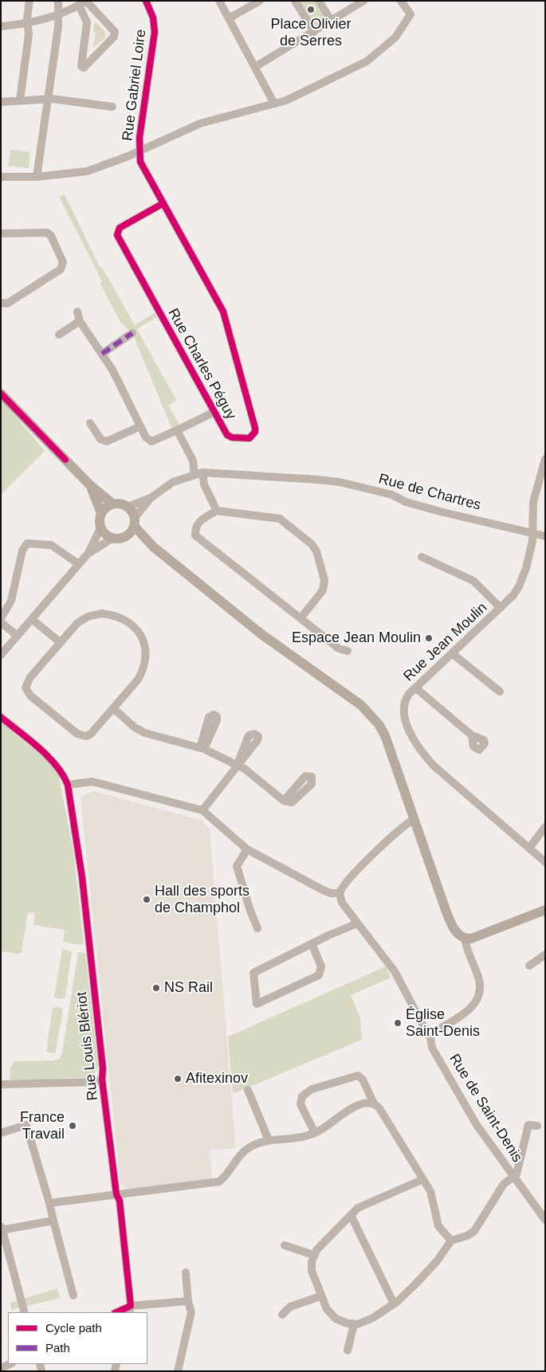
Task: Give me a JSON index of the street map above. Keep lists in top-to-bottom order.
{
  "streets": {
    "street": [
      "Rue Gabriel Loire",
      "Rue Charles Péguy",
      "Rue de Chartres",
      "Rue Jean Moulin",
      "Rue Louis Blériot",
      "Rue de Saint-Denis"
    ]
  },
  "crossings": [
    ["Rue Gabriel Loire", "Rue Charles Péguy"],
    ["Rue de Chartres", "Rue Jean Moulin"]
  ],
  "places": [
    "Place Olivier de Serres",
    "Espace Jean Moulin",
    "Hall des sports de Champhol",
    "NS Rail",
    "Église Saint-Denis",
    "Afitexinov",
    "France Travail"
  ],
  "legend": ["Cycle path", "Path"]
}
